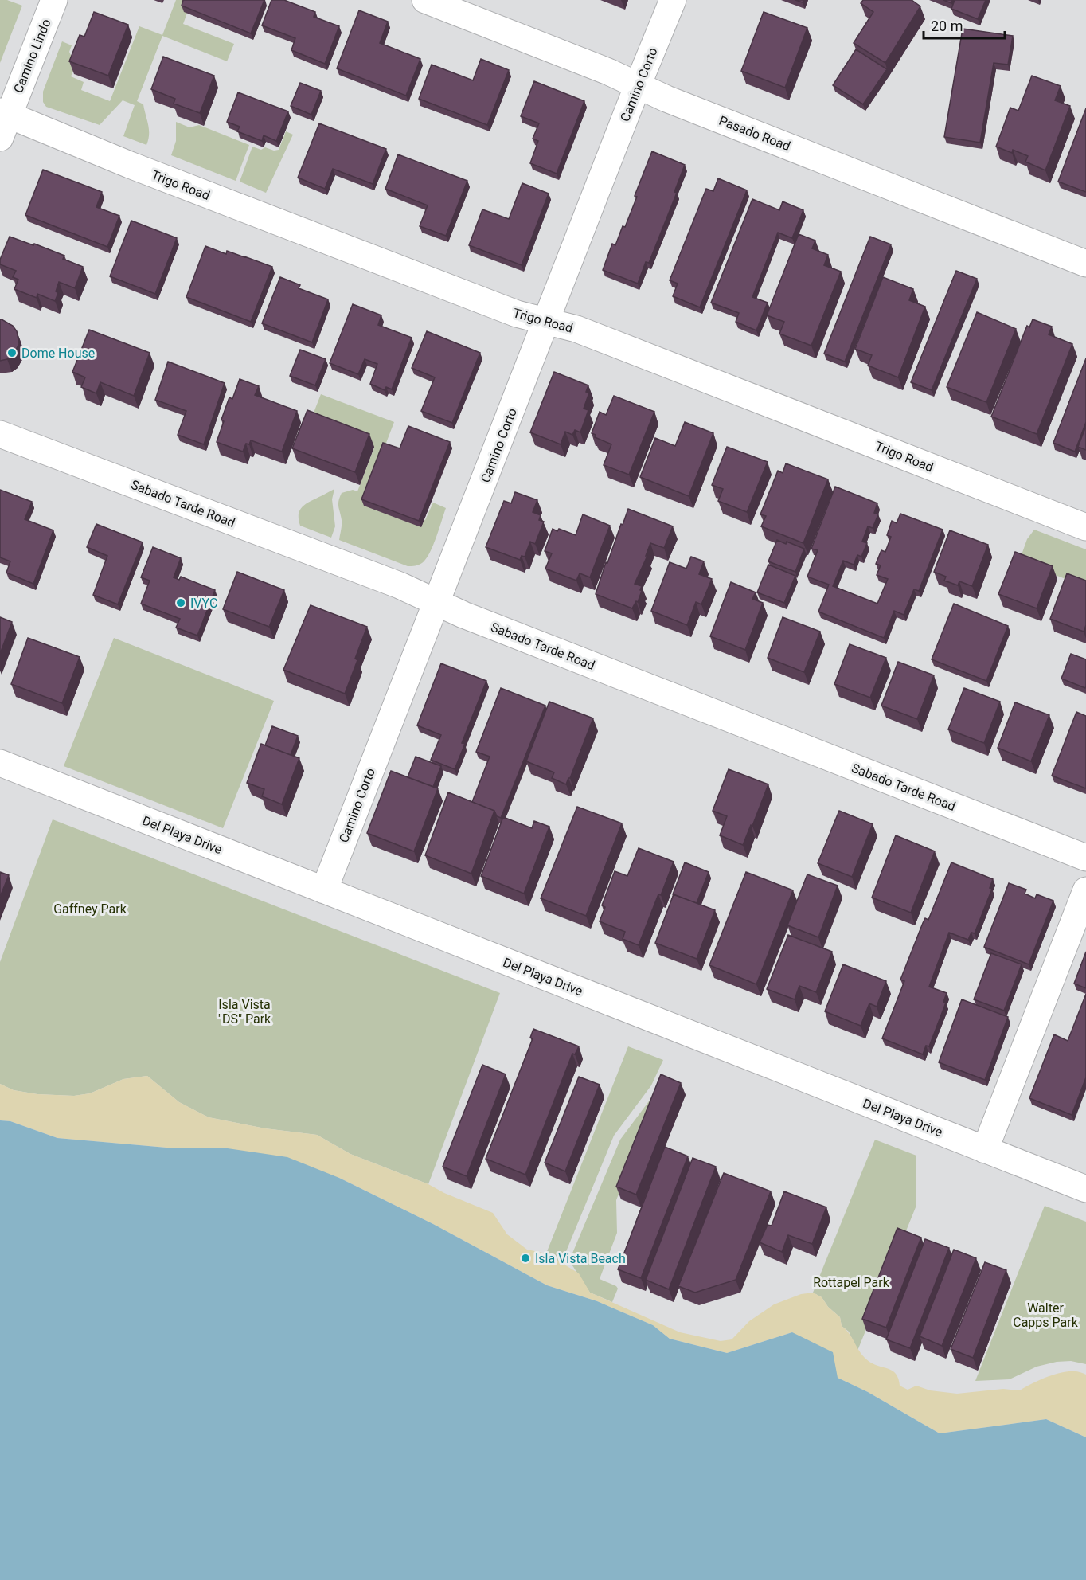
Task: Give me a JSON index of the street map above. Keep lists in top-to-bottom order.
{
  "streets": {
    "street": [
      "Camino Lindo",
      "Camino Corto",
      "Pasado Road",
      "Trigo Road",
      "Sabado Tarde Road",
      "Del Playa Drive"
    ]
  },
  "crossings": [
    ["Camino Lindo", "Trigo Road"],
    ["Camino Corto", "Pasado Road"],
    ["Camino Corto", "Trigo Road"],
    ["Camino Corto", "Sabado Tarde Road"],
    ["Camino Corto", "Del Playa Drive"]
  ],
  "parks": [
    "Gaffney Park",
    "Isla Vista \"DS\" Park",
    "Rottapel Park",
    "Walter Capps Park"
  ],
  "places": ["Dome House", "IVYC", "Isla Vista Beach"],
  "scale_bar": "20 m"
}
